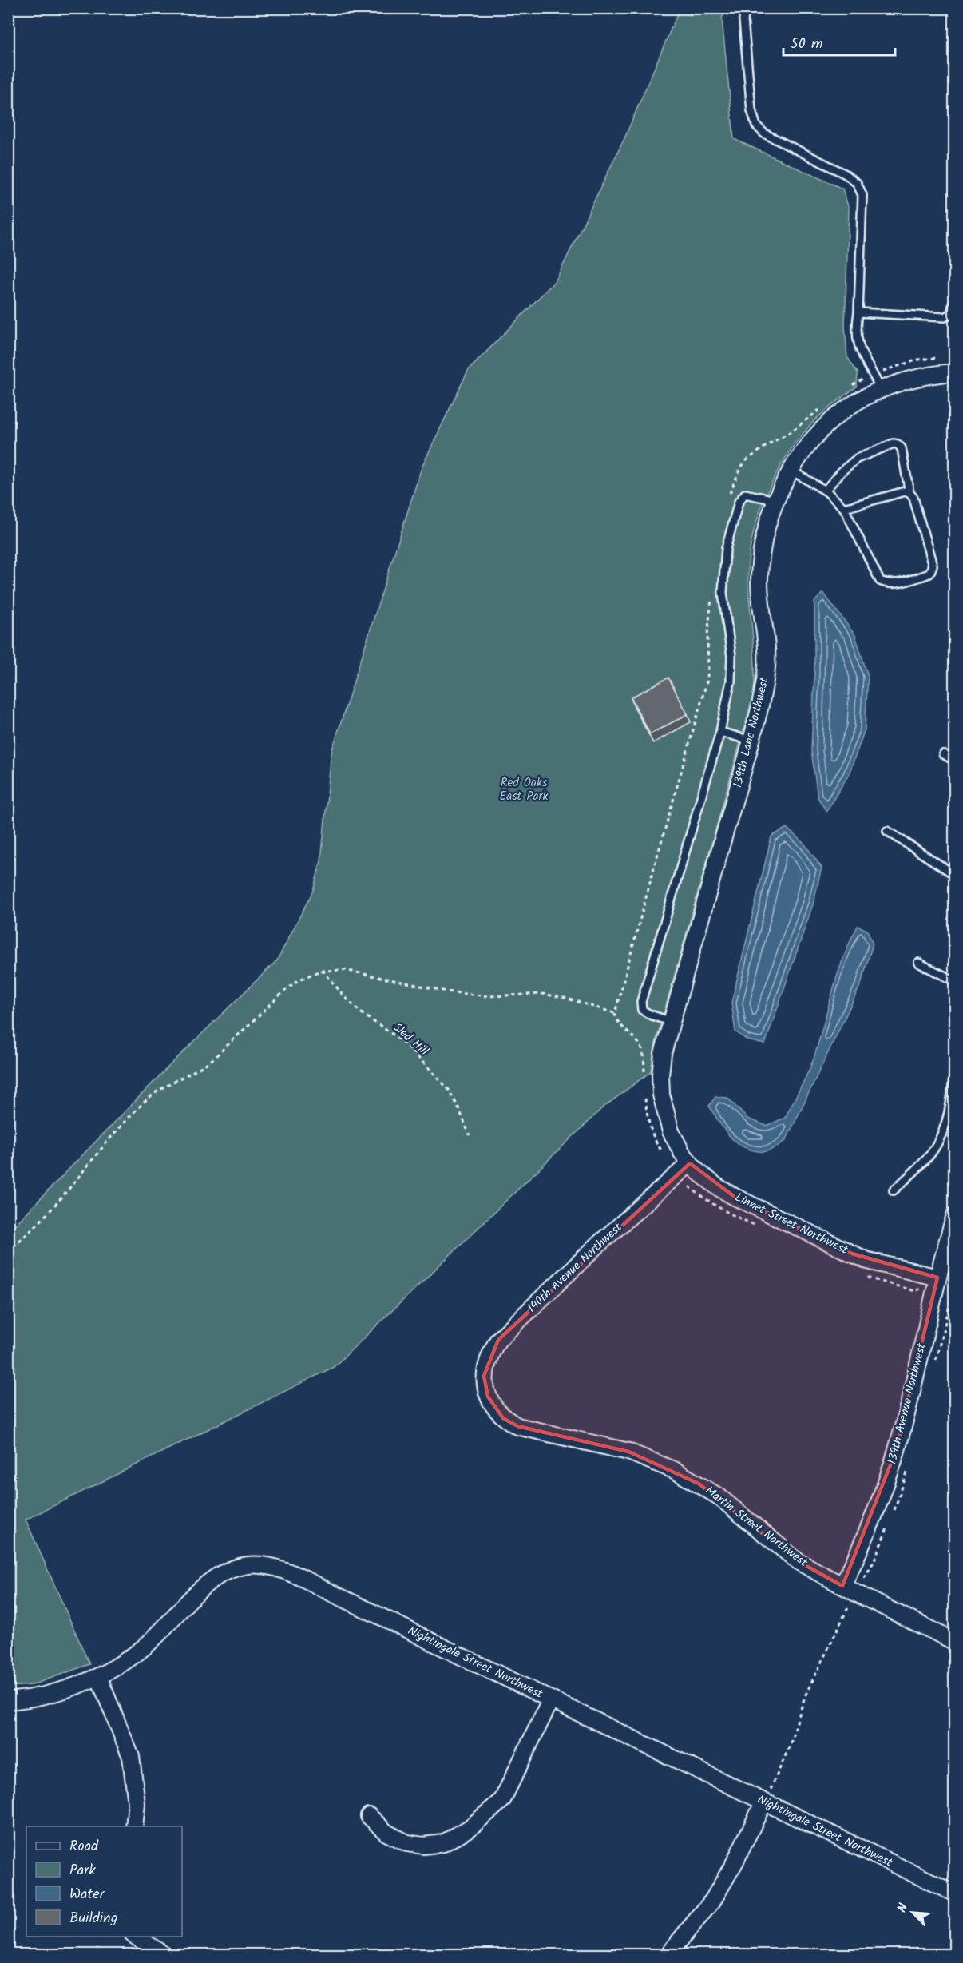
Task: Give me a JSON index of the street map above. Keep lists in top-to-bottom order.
{
  "streets": {
    "street": [
      "139th Lane Northwest",
      "Linnet Street Northwest",
      "140th Avenue Northwest",
      "139th Avenue Northwest",
      "Martin Street Northwest",
      "Nightingale Street Northwest"
    ],
    "path": ["Sled Hill"]
  },
  "crossings": [
    ["139th Lane Northwest", "Linnet Street Northwest"],
    ["Linnet Street Northwest", "140th Avenue Northwest"],
    ["Linnet Street Northwest", "139th Avenue Northwest"],
    ["140th Avenue Northwest", "Martin Street Northwest"],
    ["139th Avenue Northwest", "Martin Street Northwest"]
  ],
  "parks": ["Red Oaks East Park"],
  "legend": [
    "Road",
    "Park",
    "Water",
    "Building"
  ],
  "scale_bar": "50 m",
  "north": "top left"
}
